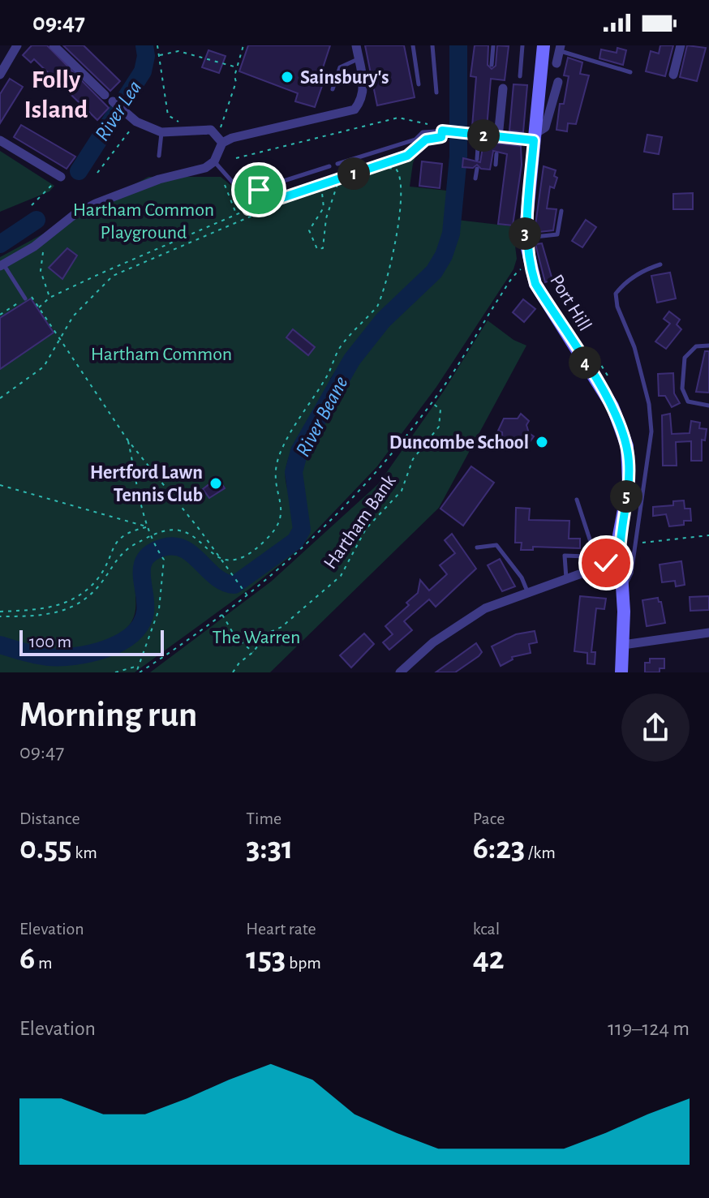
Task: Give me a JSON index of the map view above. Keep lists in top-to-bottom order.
{
  "streets": {
    "main road": ["Port Hill"],
    "path": ["Hartham Bank"]
  },
  "districts": ["Folly Island"],
  "water": ["River Lea", "River Beane"],
  "parks": ["Hartham Common Playground", "Hartham Common", "The Warren"],
  "places": ["Sainsbury's", "Duncombe School", "Hertford Lawn Tennis Club"],
  "scale_bar": "100 m",
  "page": {
    "status": "09:47",
    "pins": [
      "2",
      "1",
      "3",
      "4",
      "5"
    ],
    "scale": "100 m",
    "heading": ["Morning run", "09:47"],
    "stats": [
      ["Distance", "0.55 km"],
      ["Time", "3:31"],
      ["Pace", "6:23 /km"],
      ["Elevation", "6 m"],
      ["Heart rate", "153 bpm"],
      ["kcal", "42"]
    ],
    "chart": ["Elevation", "119–124 m"]
  }
}
